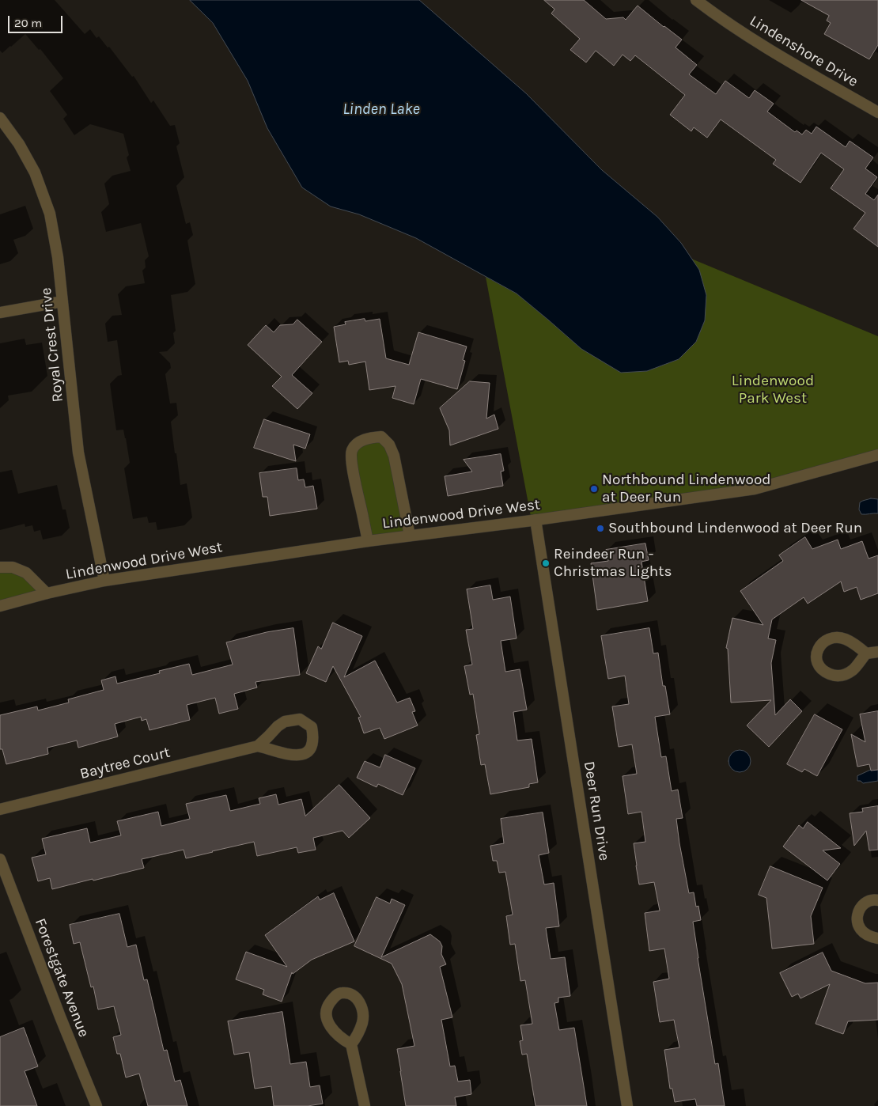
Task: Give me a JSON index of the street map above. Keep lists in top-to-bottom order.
{
  "streets": {
    "street": [
      "Lindenshore Drive",
      "Royal Crest Drive",
      "Lindenwood Drive West",
      "Baytree Court",
      "Deer Run Drive",
      "Forestgate Avenue"
    ]
  },
  "crossings": [
    ["Royal Crest Drive", "Lindenwood Drive West"],
    ["Lindenwood Drive West", "Deer Run Drive"]
  ],
  "water": ["Linden Lake"],
  "parks": ["Lindenwood Park West"],
  "places": ["Northbound Lindenwood at Deer Run", "Southbound Lindenwood at Deer Run", "Reindeer Run - Christmas Lights"],
  "scale_bar": "20 m"
}
